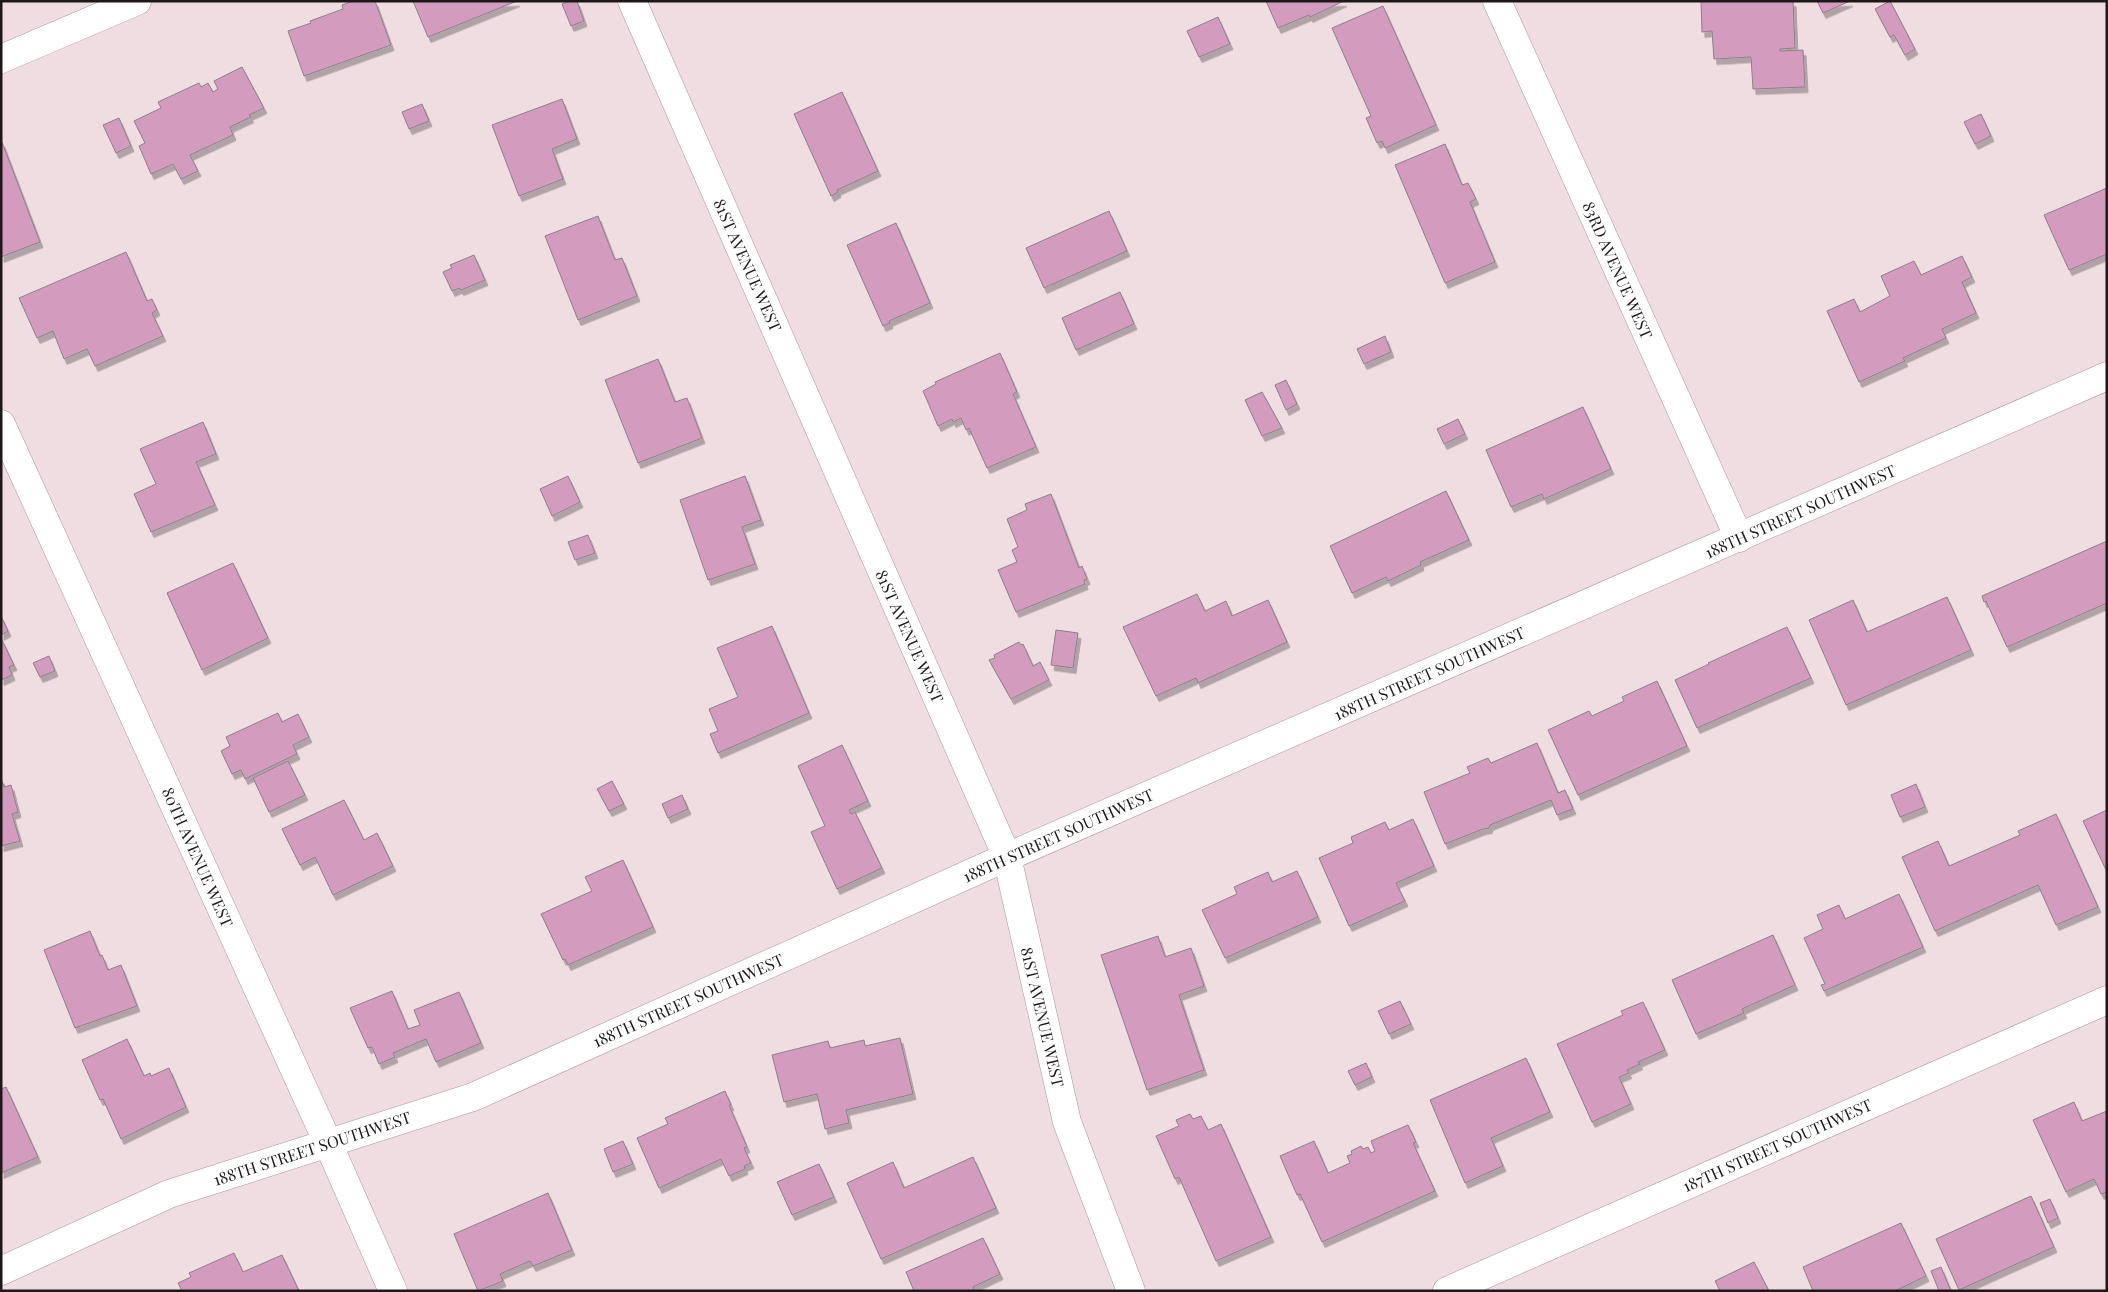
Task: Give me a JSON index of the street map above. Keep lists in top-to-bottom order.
{
  "streets": {
    "street": [
      "81ST AVENUE WEST",
      "83RD AVENUE WEST",
      "188TH STREET SOUTHWEST",
      "80TH AVENUE WEST",
      "187TH STREET SOUTHWEST"
    ]
  },
  "crossings": [
    ["81ST AVENUE WEST", "188TH STREET SOUTHWEST"],
    ["83RD AVENUE WEST", "188TH STREET SOUTHWEST"],
    ["188TH STREET SOUTHWEST", "80TH AVENUE WEST"]
  ]
}
